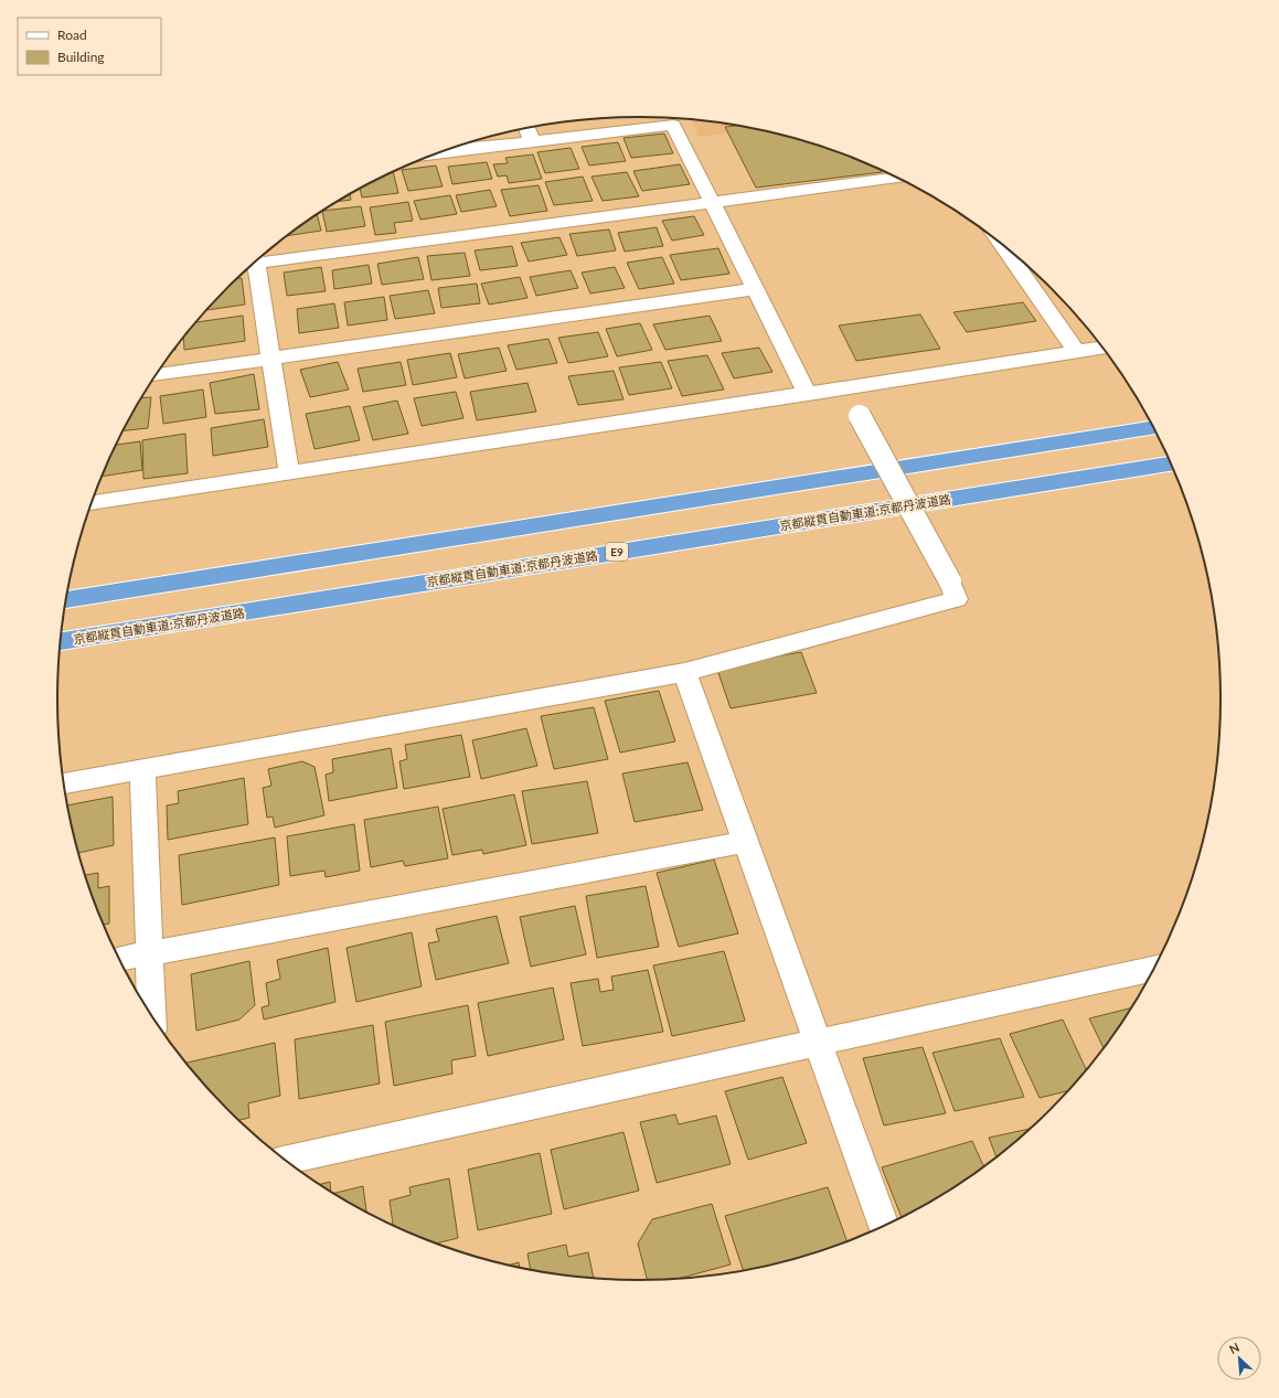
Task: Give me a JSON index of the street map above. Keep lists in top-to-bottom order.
{
  "streets": {
    "highway": ["京都縦貫自動車道;京都丹波道路", "E9"]
  },
  "legend": ["Road", "Building"],
  "north": "top left"
}
